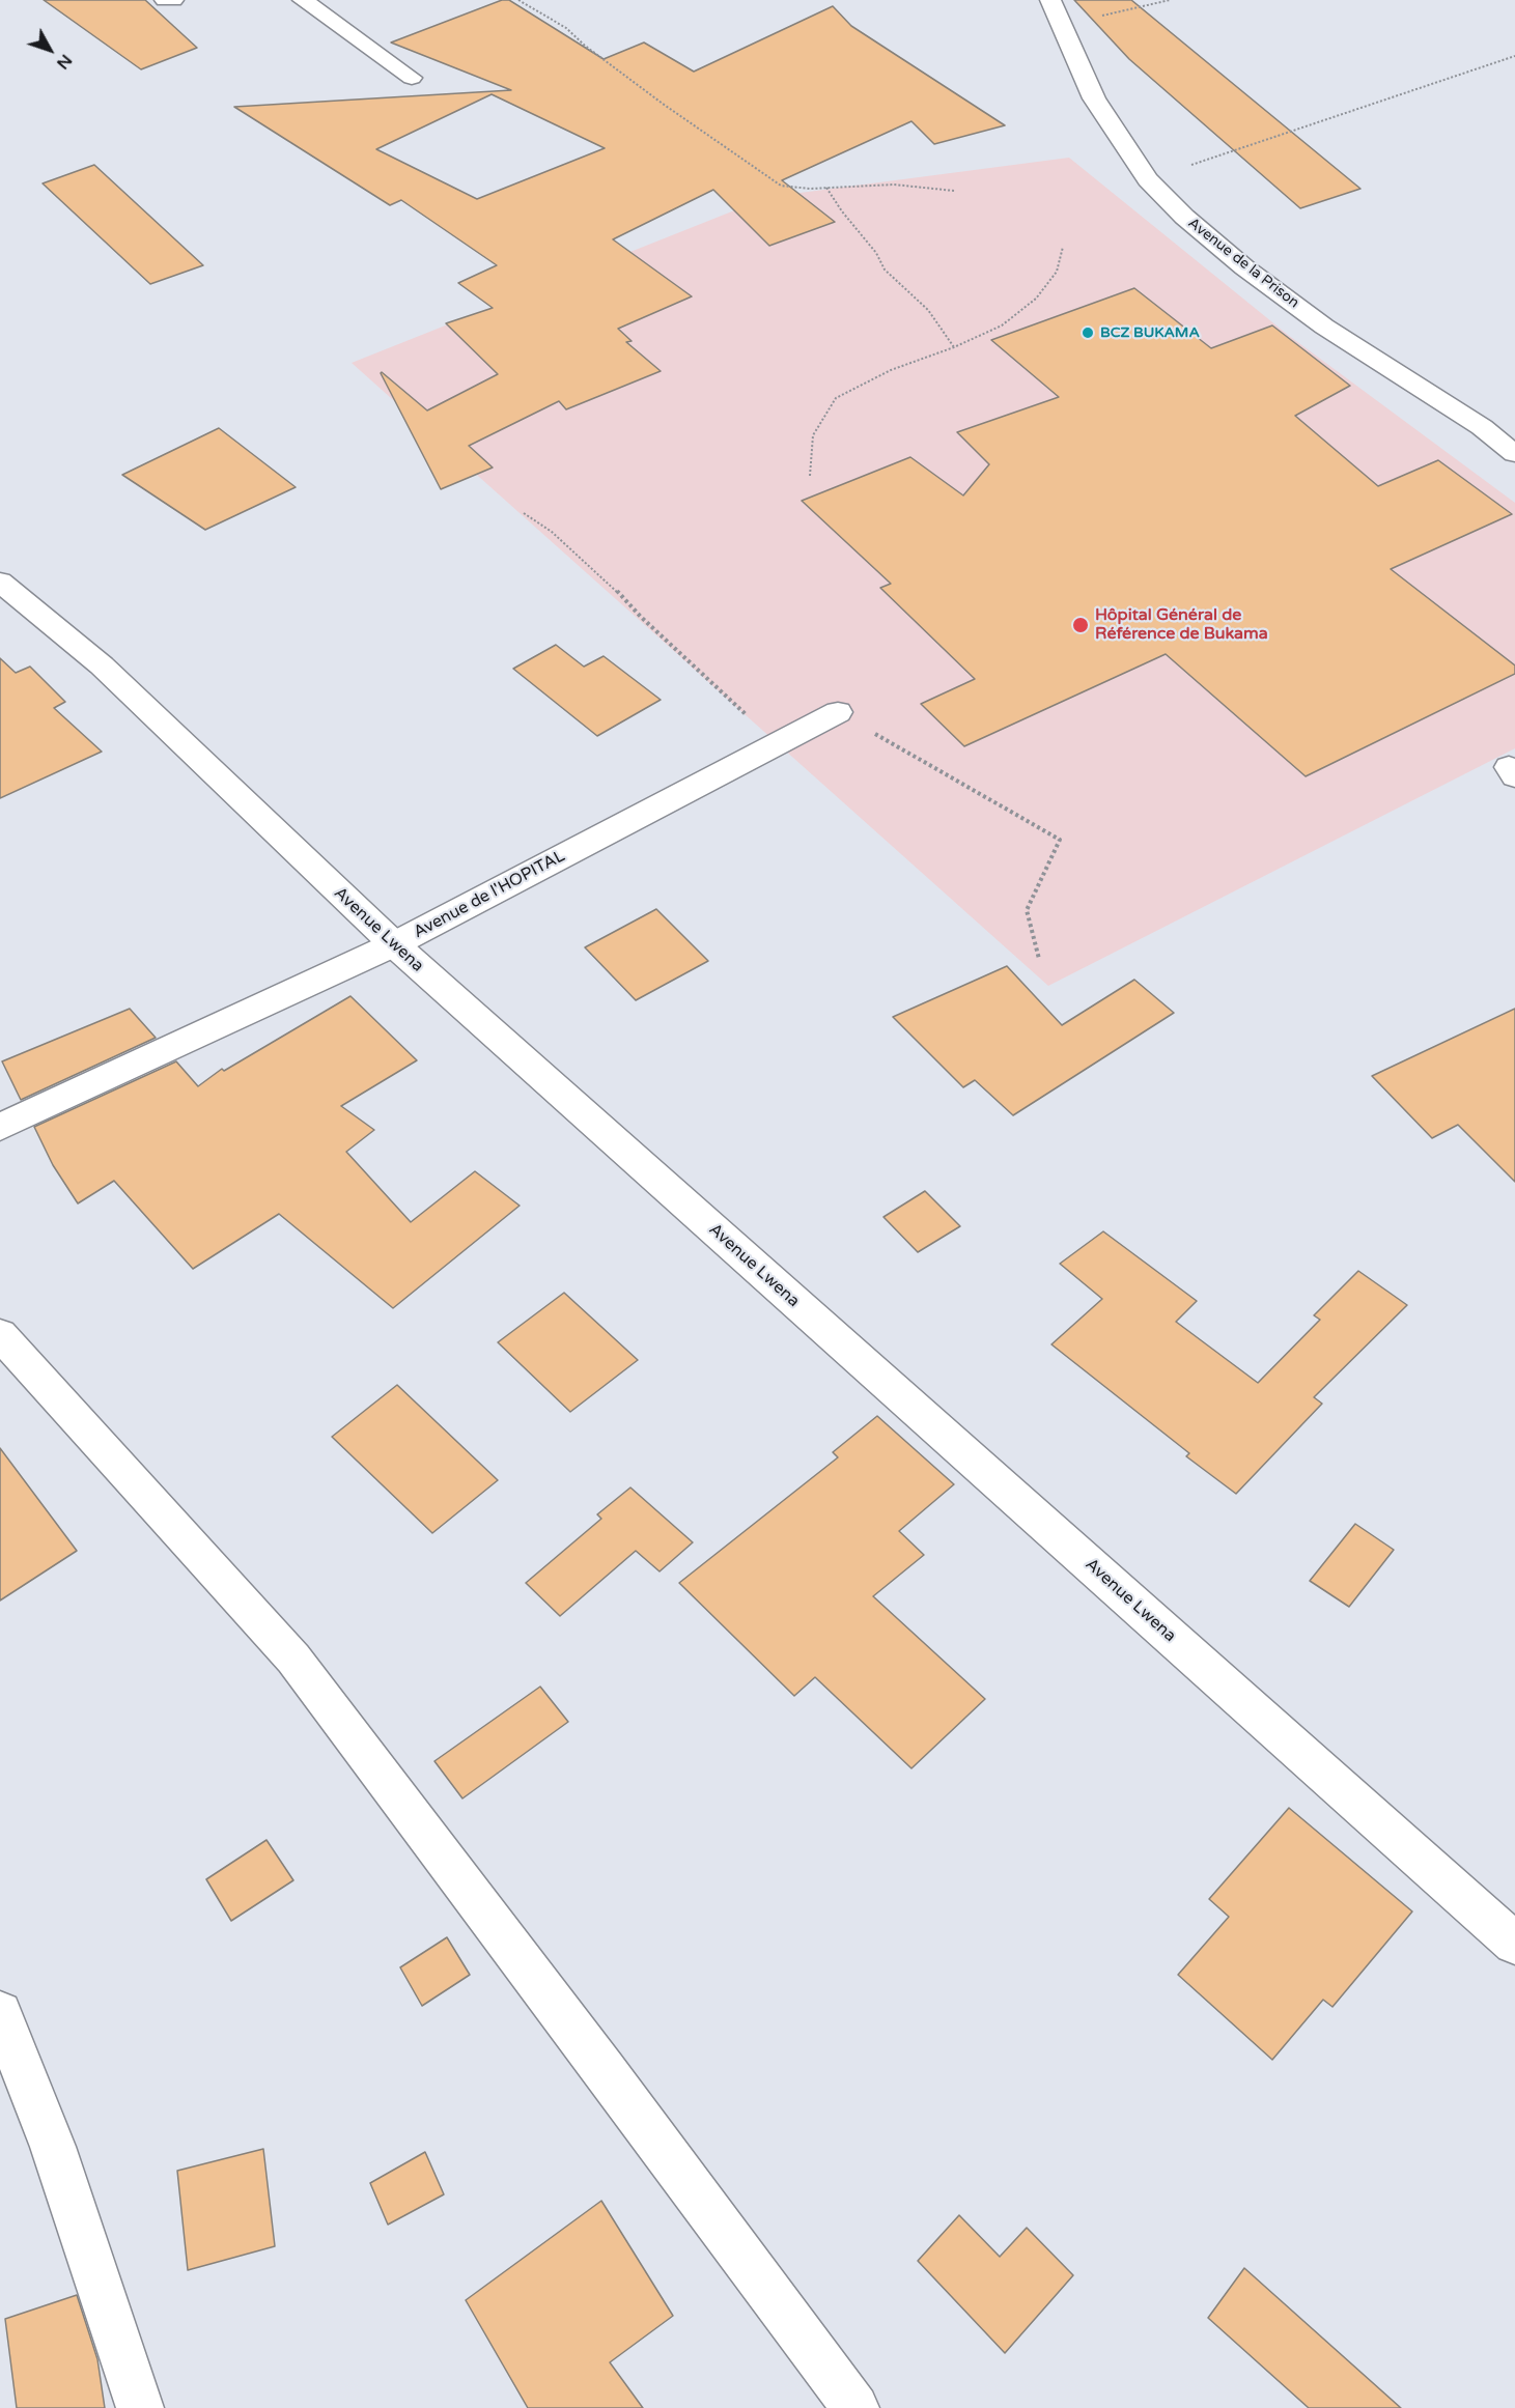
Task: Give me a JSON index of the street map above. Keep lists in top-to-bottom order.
{
  "streets": {
    "street": ["Avenue de la Prison", "Avenue de l'HOPITAL", "Avenue Lwena"]
  },
  "crossings": [
    ["Avenue de l'HOPITAL", "Avenue Lwena"]
  ],
  "places": ["BCZ BUKAMA", "Hôpital Général de Référence de Bukama"],
  "north": "bottom right"
}
